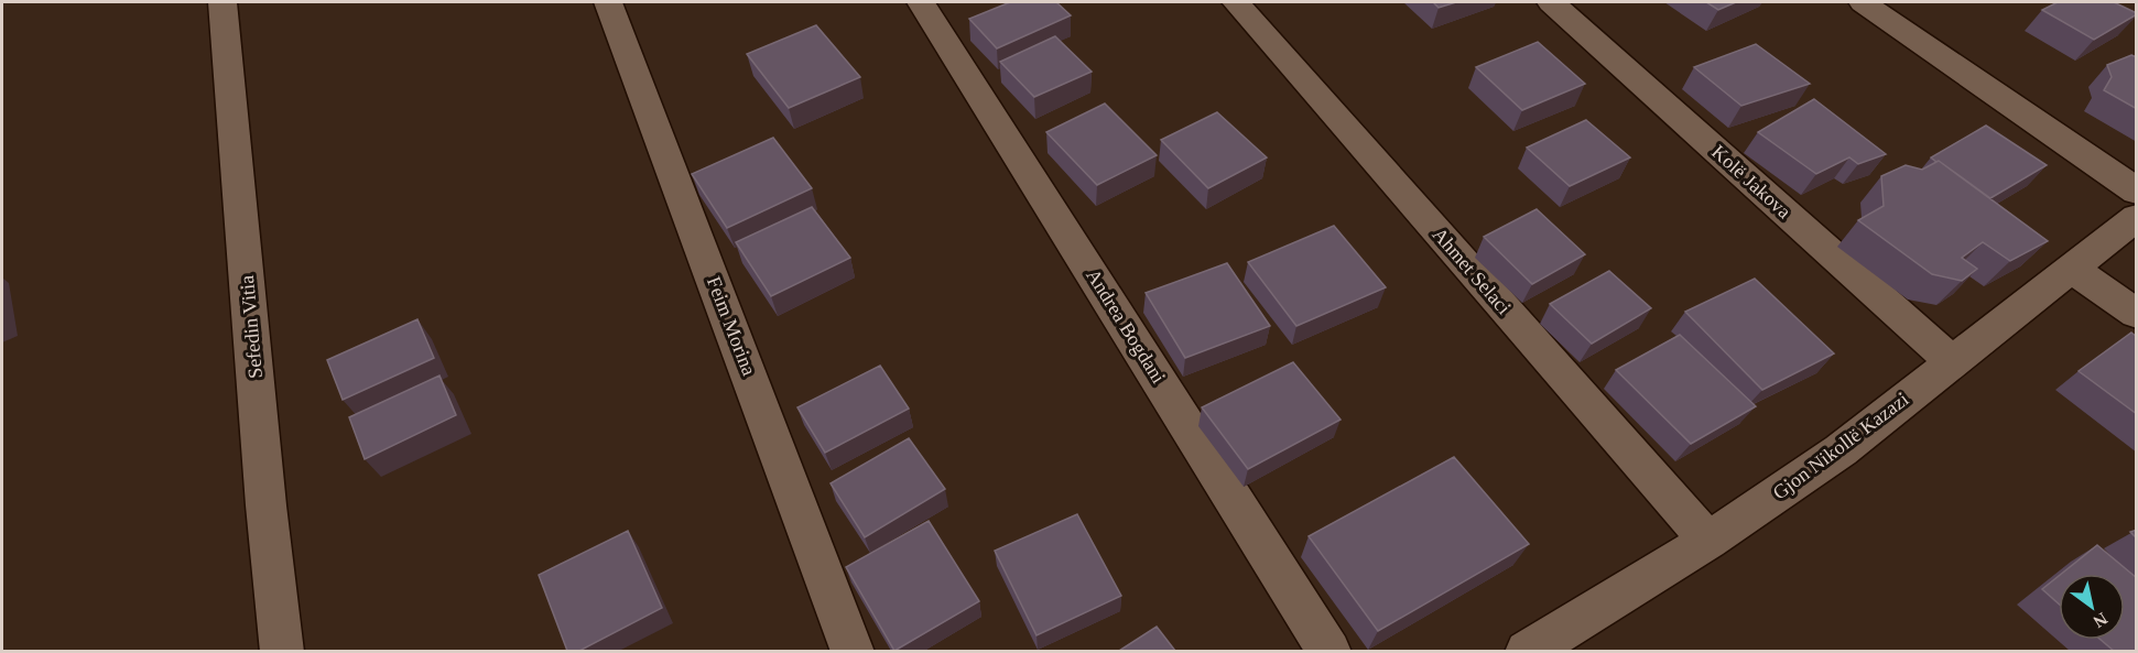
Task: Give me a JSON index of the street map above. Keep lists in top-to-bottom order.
{
  "streets": {
    "street": [
      "Kolë Jakova",
      "Ahmet Selaci",
      "Feim Morina",
      "Andrea Bogdani",
      "Sefedin Vitia",
      "Gjon Nikollë Kazazi"
    ]
  },
  "crossings": [
    ["Kolë Jakova", "Gjon Nikollë Kazazi"],
    ["Ahmet Selaci", "Gjon Nikollë Kazazi"]
  ],
  "north": "bottom right"
}
